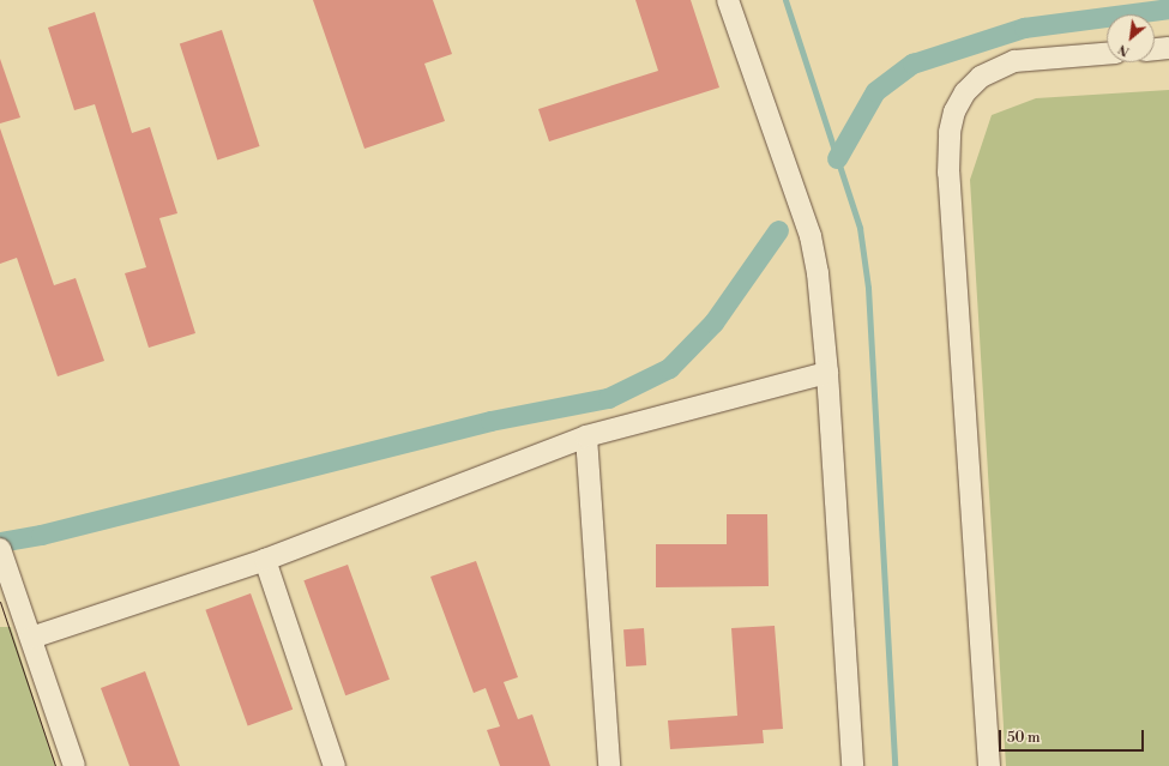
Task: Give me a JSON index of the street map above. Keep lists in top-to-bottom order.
{
  "scale_bar": "50 m",
  "north": "bottom left"
}
